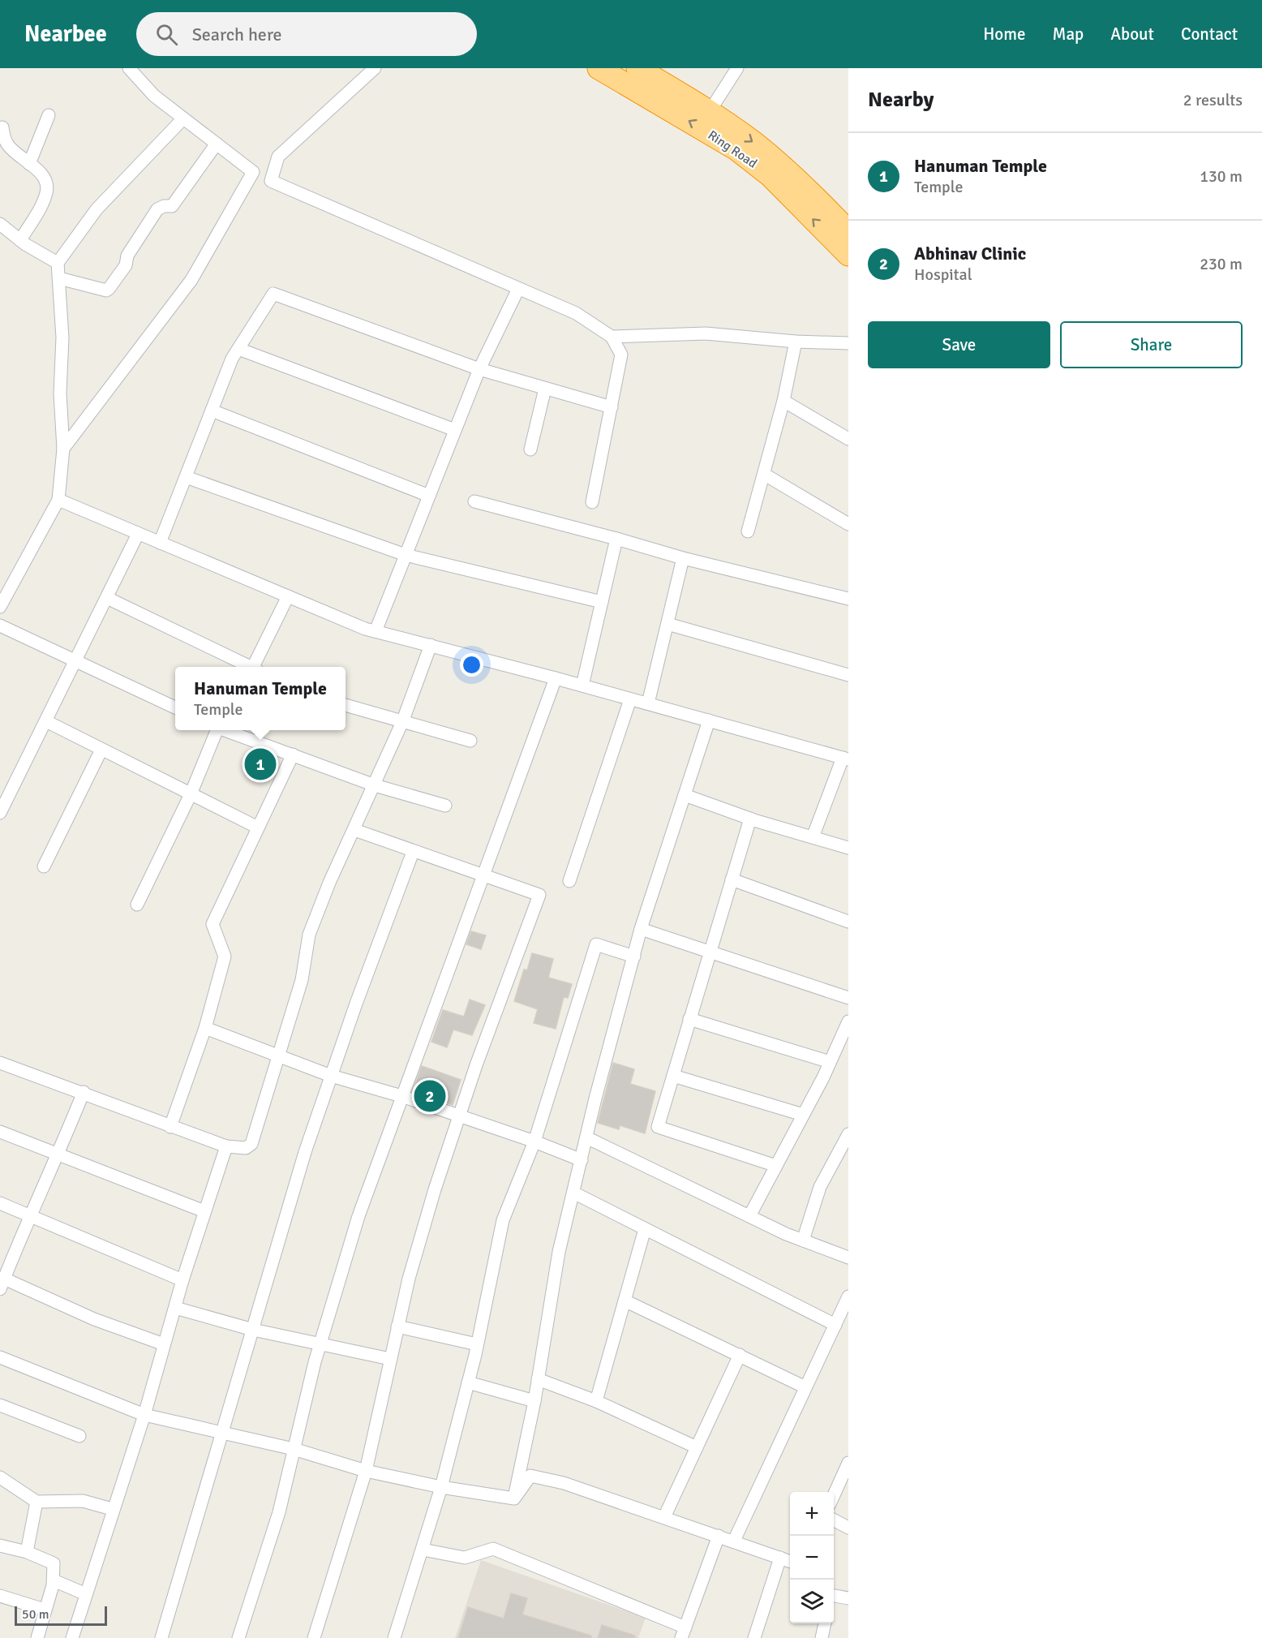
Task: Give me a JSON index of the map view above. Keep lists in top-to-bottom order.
{
  "streets": {
    "highway": ["Ring Road"]
  },
  "scale_bar": "50 m",
  "page": {
    "header": "Nearbee",
    "search": "Search here",
    "nav": [
      "Home",
      "Map",
      "About",
      "Contact"
    ],
    "heading": ["Nearby", "2 results"],
    "list": [
      {
        "mark": "1",
        "name": "Hanuman Temple",
        "note": "Temple",
        "value": "130 m"
      },
      {
        "mark": "2",
        "name": "Abhinav Clinic",
        "note": "Hospital",
        "value": "230 m"
      }
    ],
    "buttons": ["Save", "Share"],
    "popup": ["Hanuman Temple", "Temple"],
    "pins": ["1", "2"],
    "map_buttons": ["+", "−"],
    "scale": "50 m"
  }
}
